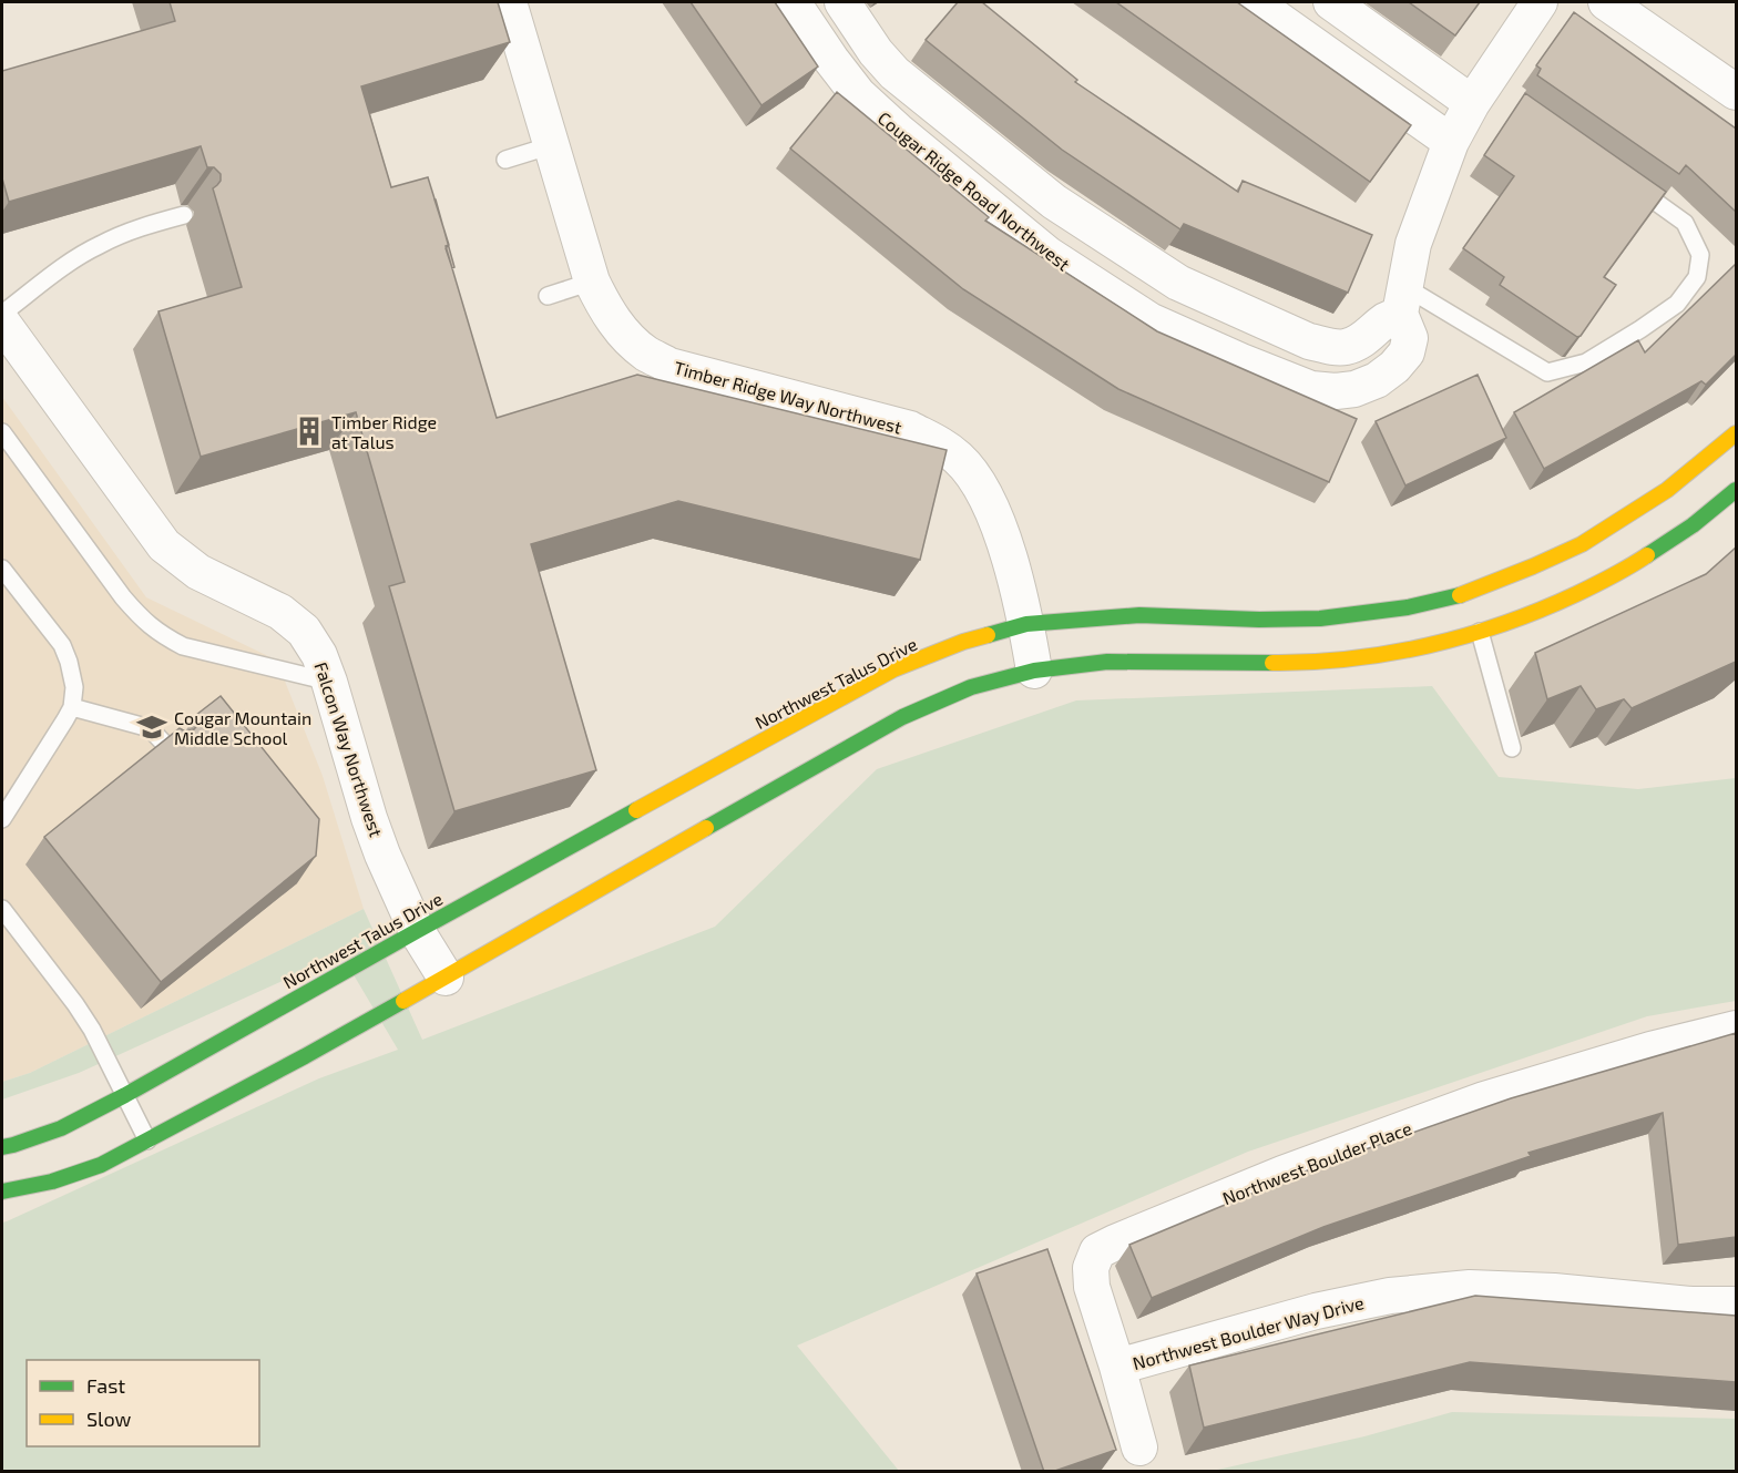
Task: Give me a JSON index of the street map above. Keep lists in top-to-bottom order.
{
  "streets": {
    "street": [
      "Cougar Ridge Road Northwest",
      "Timber Ridge Way Northwest",
      "Northwest Talus Drive",
      "Falcon Way Northwest",
      "Northwest Boulder Place",
      "Northwest Boulder Way Drive"
    ]
  },
  "crossings": [
    ["Timber Ridge Way Northwest", "Northwest Talus Drive"],
    ["Northwest Talus Drive", "Falcon Way Northwest"],
    ["Northwest Boulder Place", "Northwest Boulder Way Drive"]
  ],
  "places": {
    "building": ["Timber Ridge at Talus"],
    "school or university": ["Cougar Mountain Middle School"]
  },
  "legend": ["Fast", "Slow"]
}
